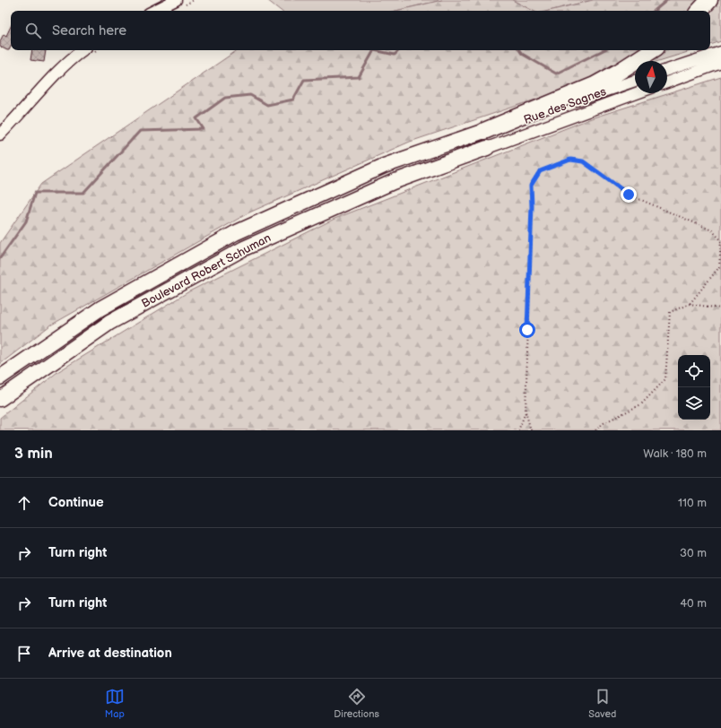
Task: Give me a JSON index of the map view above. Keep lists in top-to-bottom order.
{
  "streets": {
    "main road": ["Boulevard Robert Schuman"],
    "street": ["Rue des Sagnes"]
  },
  "crossings": [
    ["Rue des Sagnes", "Boulevard Robert Schuman"]
  ],
  "north": "top",
  "page": {
    "search": "Search here",
    "heading": ["3 min", "Walk · 180 m"],
    "list": [
      ["Continue", "110 m"],
      ["Turn right", "30 m"],
      ["Turn right", "40 m"],
      "Arrive at destination"
    ],
    "nav": ["Map", "Directions", "Saved"]
  }
}
